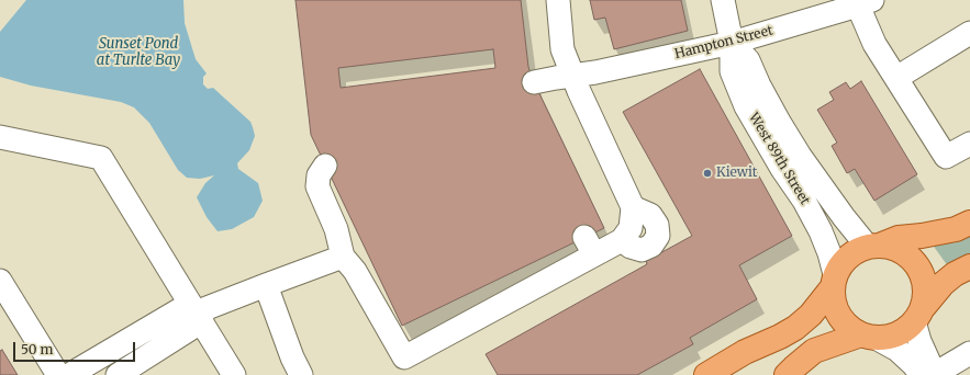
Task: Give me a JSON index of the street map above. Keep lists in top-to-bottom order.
{
  "streets": {
    "street": ["Hampton Street", "West 89th Street"]
  },
  "crossings": [
    ["Hampton Street", "West 89th Street"]
  ],
  "water": ["Sunset Pond at Turlte Bay"],
  "places": ["Kiewit"],
  "scale_bar": "50 m"
}
